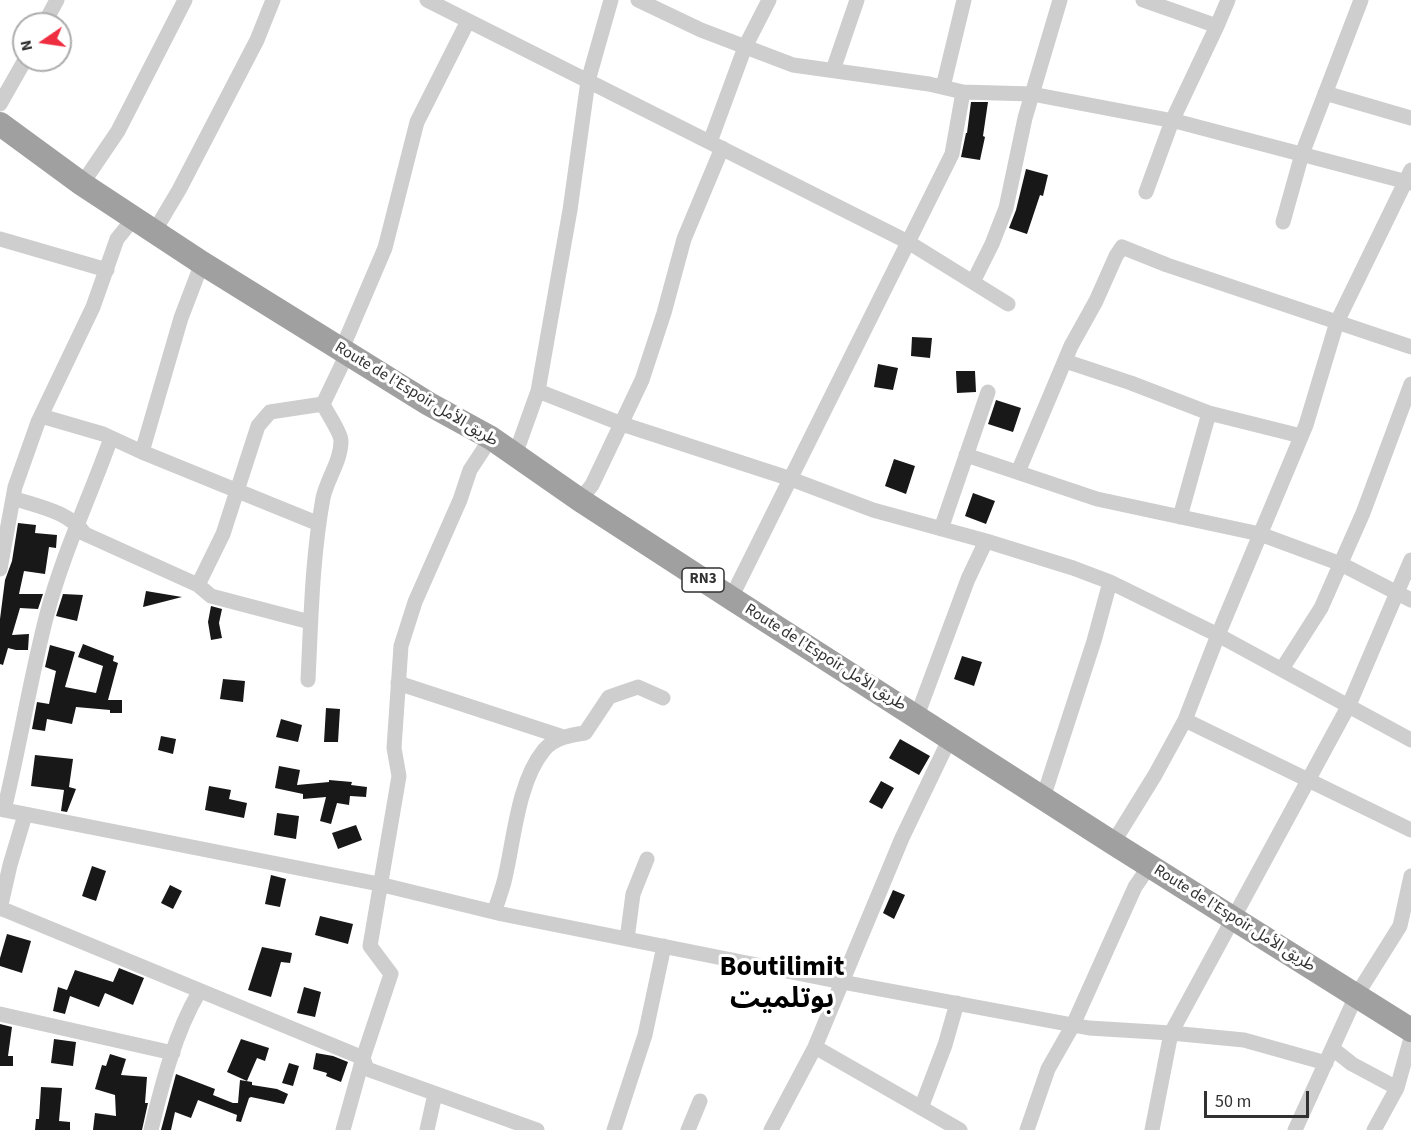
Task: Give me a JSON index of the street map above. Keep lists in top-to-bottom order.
{
  "streets": {
    "highway": ["Route de l’Espoir طريق الأمل", "RN3"]
  },
  "districts": ["Boutilimit بوتلميت"],
  "scale_bar": "50 m",
  "north": "left"
}
